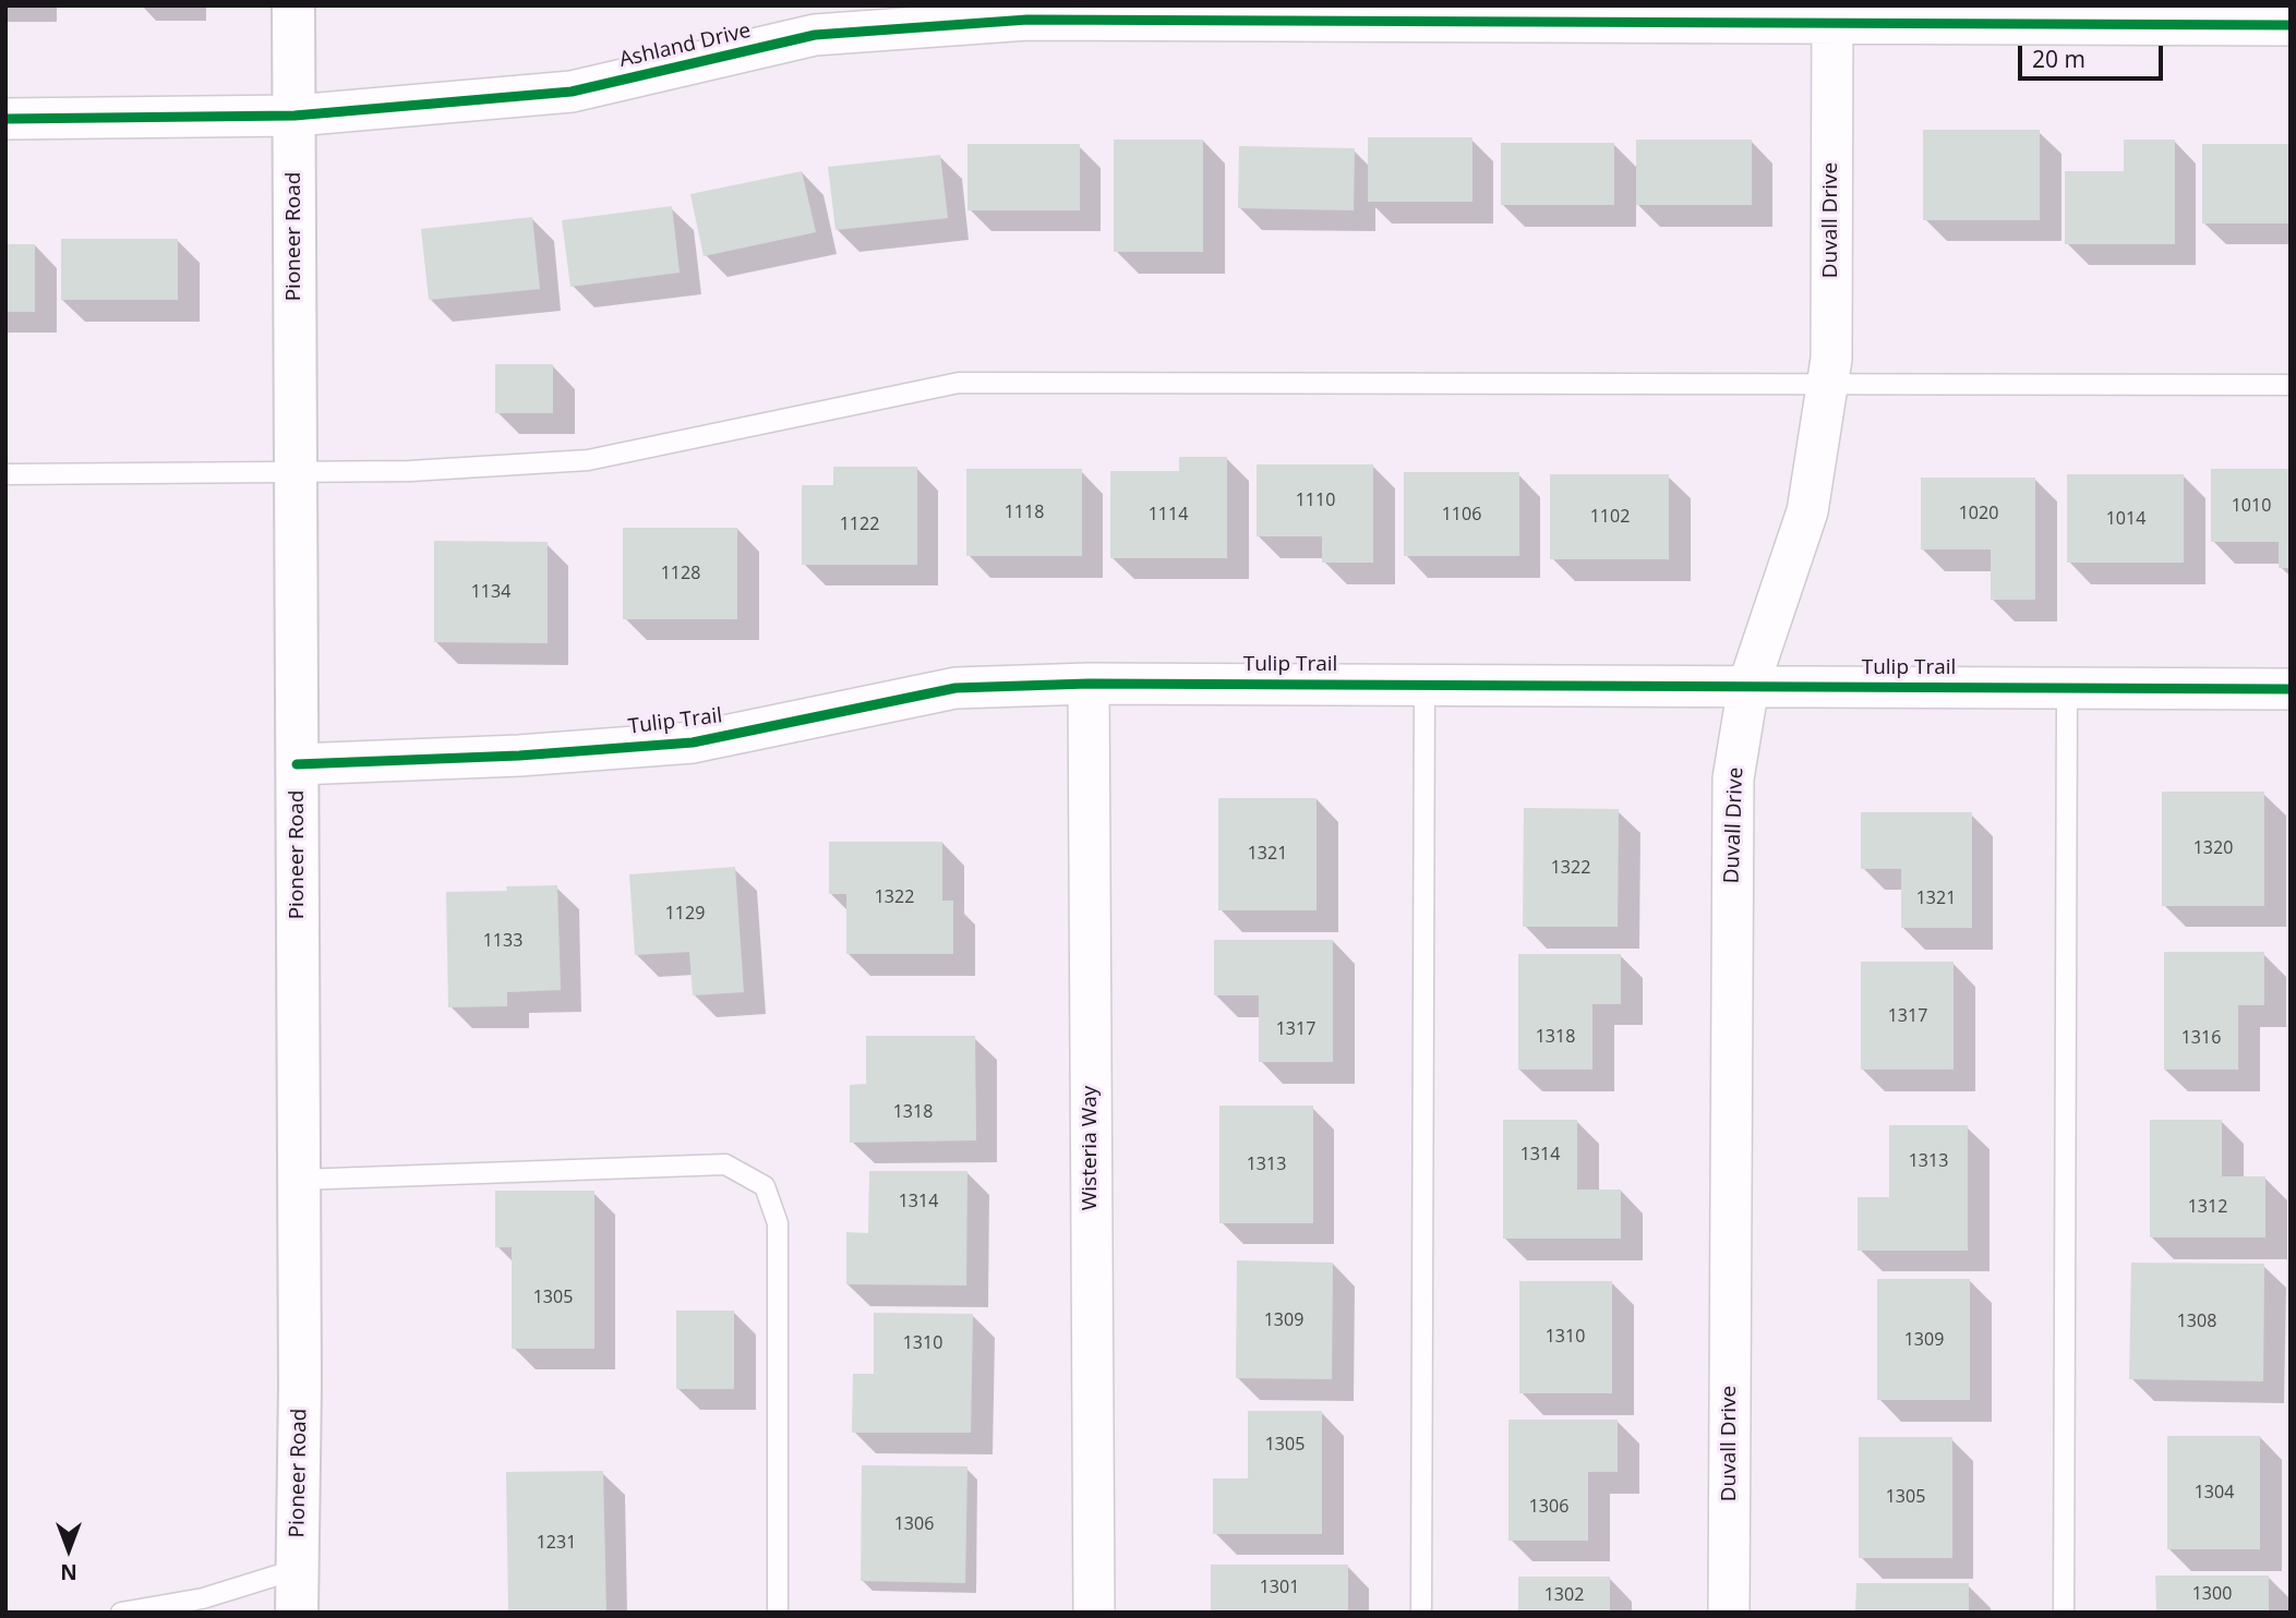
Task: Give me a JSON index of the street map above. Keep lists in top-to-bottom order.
{
  "streets": {
    "main road": ["Pioneer Road"],
    "street": [
      "Ashland Drive",
      "Duvall Drive",
      "Tulip Trail",
      "Wisteria Way"
    ]
  },
  "crossings": [
    ["Ashland Drive", "Duvall Drive"],
    ["Ashland Drive", "Pioneer Road"],
    ["Duvall Drive", "Tulip Trail"],
    ["Pioneer Road", "Tulip Trail"],
    ["Tulip Trail", "Wisteria Way"]
  ],
  "house_numbers": [
    "1110",
    "1010",
    "1118",
    "1020",
    "1114",
    "1106",
    "1102",
    "1014",
    "1122",
    "1128",
    "1134",
    "1320",
    "1321",
    "1322",
    "1322",
    "1321",
    "1129",
    "1133",
    "1317",
    "1317",
    "1318",
    "1316",
    "1318",
    "1314",
    "1313",
    "1313",
    "1314",
    "1312",
    "1305",
    "1309",
    "1308",
    "1310",
    "1309",
    "1310",
    "1305",
    "1304",
    "1305",
    "1306",
    "1306",
    "1231",
    "1301",
    "1300",
    "1302"
  ],
  "scale_bar": "20 m",
  "north": "bottom"
}
